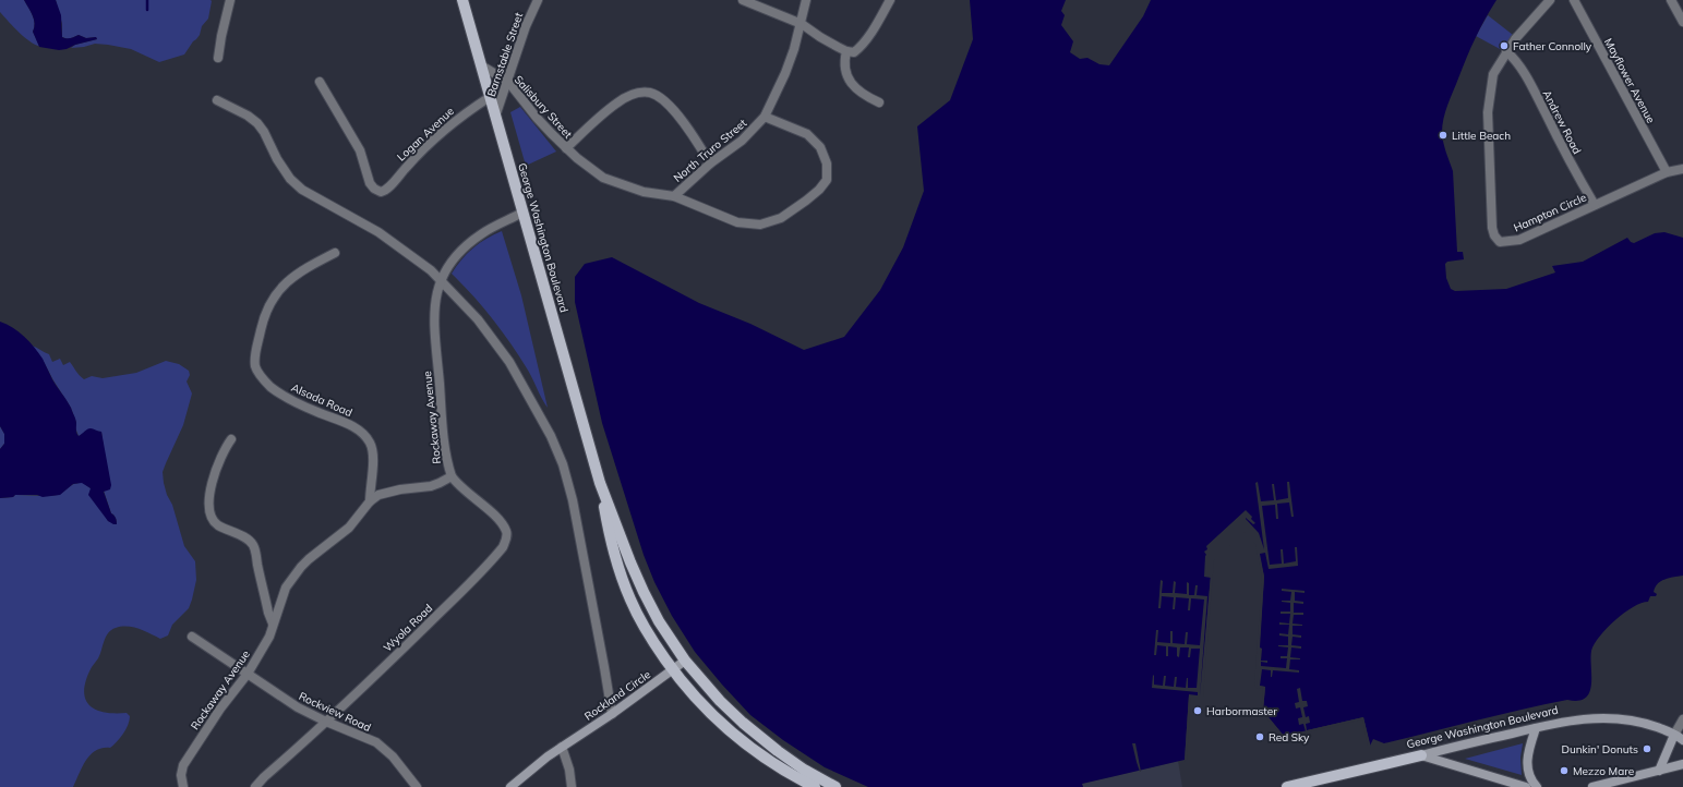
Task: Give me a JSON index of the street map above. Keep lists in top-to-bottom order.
{
  "streets": {
    "main road": ["George Washington Boulevard", "Rockland Circle"],
    "street": [
      "Barnstable Street",
      "Mayflower Avenue",
      "Salisbury Street",
      "Andrew Road",
      "Logan Avenue",
      "North Truro Street",
      "Hampton Circle",
      "Alsada Road",
      "Rockaway Avenue",
      "Wyola Road",
      "Rockview Road"
    ]
  },
  "crossings": [
    ["Barnstable Street", "Salisbury Street"],
    ["Barnstable Street", "George Washington Boulevard"],
    ["Mayflower Avenue", "Hampton Circle"],
    ["Salisbury Street", "North Truro Street"],
    ["Salisbury Street", "George Washington Boulevard"],
    ["Andrew Road", "Hampton Circle"],
    ["Logan Avenue", "George Washington Boulevard"],
    ["George Washington Boulevard", "Rockaway Avenue"],
    ["George Washington Boulevard", "Rockland Circle"],
    ["Alsada Road", "Rockaway Avenue"],
    ["Rockaway Avenue", "Wyola Road"],
    ["Rockaway Avenue", "Rockview Road"],
    ["Wyola Road", "Rockview Road"]
  ],
  "places": [
    "Father Connolly",
    "Little Beach",
    "Harbormaster",
    "Red Sky",
    "Dunkin' Donuts",
    "Mezzo Mare"
  ]
}
